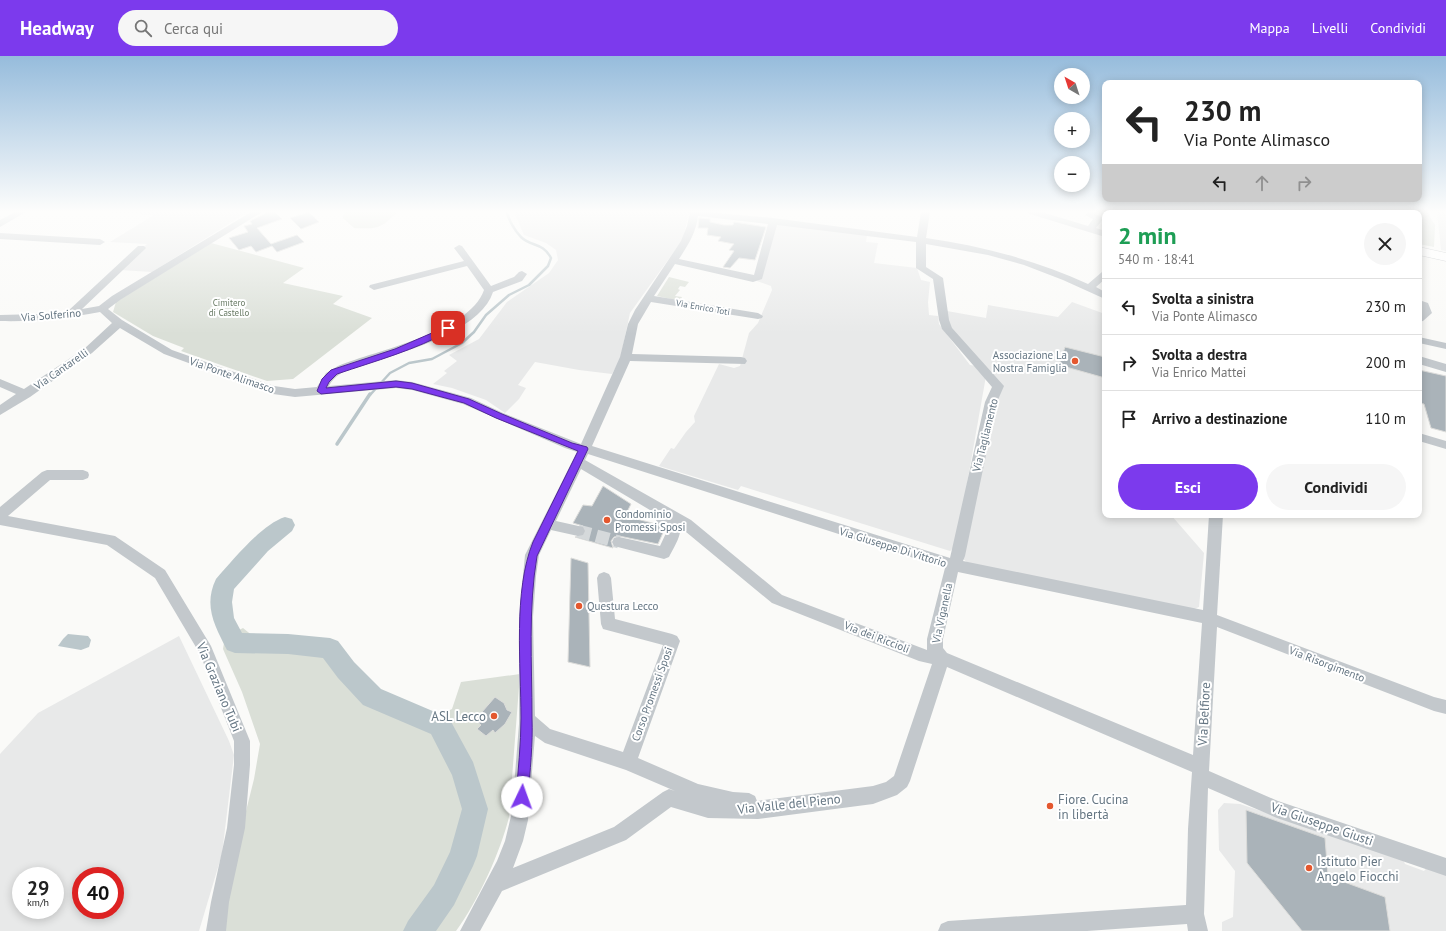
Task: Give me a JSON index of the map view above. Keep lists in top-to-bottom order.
{
  "streets": {
    "street": [
      "Via Enrico Toti",
      "Via Solferino",
      "Via Cantarelli",
      "Via Ponte Alimasco",
      "Via Tagliamento",
      "Via Giuseppe Di Vittorio",
      "Via Viganella",
      "Via dei Riccioli",
      "Via Risorgimento",
      "Via Graziano Tubi",
      "Corso Promessi Sposi",
      "Via Belfiore",
      "Via Valle del Pieno",
      "Via Giuseppe Giusti"
    ]
  },
  "crossings": [
    ["Via Solferino", "Via Ponte Alimasco"],
    ["Via Cantarelli", "Via Ponte Alimasco"],
    ["Via Ponte Alimasco", "Via Giuseppe Di Vittorio"],
    ["Via Ponte Alimasco", "Via dei Riccioli"],
    ["Via Tagliamento", "Via Giuseppe Di Vittorio"],
    ["Via Tagliamento", "Via Viganella"],
    ["Via Giuseppe Di Vittorio", "Via Viganella"],
    ["Via Giuseppe Di Vittorio", "Via dei Riccioli"],
    ["Via Giuseppe Di Vittorio", "Via Risorgimento"],
    ["Via Giuseppe Di Vittorio", "Via Belfiore"],
    ["Via Viganella", "Via dei Riccioli"],
    ["Via Viganella", "Via Valle del Pieno"],
    ["Via dei Riccioli", "Via Belfiore"],
    ["Via dei Riccioli", "Via Valle del Pieno"],
    ["Via dei Riccioli", "Via Giuseppe Giusti"],
    ["Via Risorgimento", "Via Belfiore"],
    ["Via Belfiore", "Via Giuseppe Giusti"]
  ],
  "parks": ["Cimitero di Castello"],
  "places": [
    "Associazione La Nostra Famiglia",
    "Condominio Promessi Sposi",
    "Questura Lecco",
    "ASL Lecco",
    "Fiore. Cucina in libertà",
    "Istituto Pier Angelo Fiocchi"
  ],
  "north": "top left",
  "page": {
    "header": "Headway",
    "search": "Cerca qui",
    "nav": ["Mappa", "Livelli", "Condividi"],
    "map_buttons": ["+", "−"],
    "turn": ["230 m", "Via Ponte Alimasco"],
    "heading": ["2 min", "540 m · 18:41"],
    "list": [
      {
        "name": "Svolta a sinistra",
        "note": "Via Ponte Alimasco",
        "value": "230 m"
      },
      {
        "name": "Svolta a destra",
        "note": "Via Enrico Mattei",
        "value": "200 m"
      },
      {
        "name": "Arrivo a destinazione",
        "value": "110 m"
      }
    ],
    "buttons": ["Esci", "Condividi"],
    "speed": "29 km/h",
    "limit": "40"
  }
}
